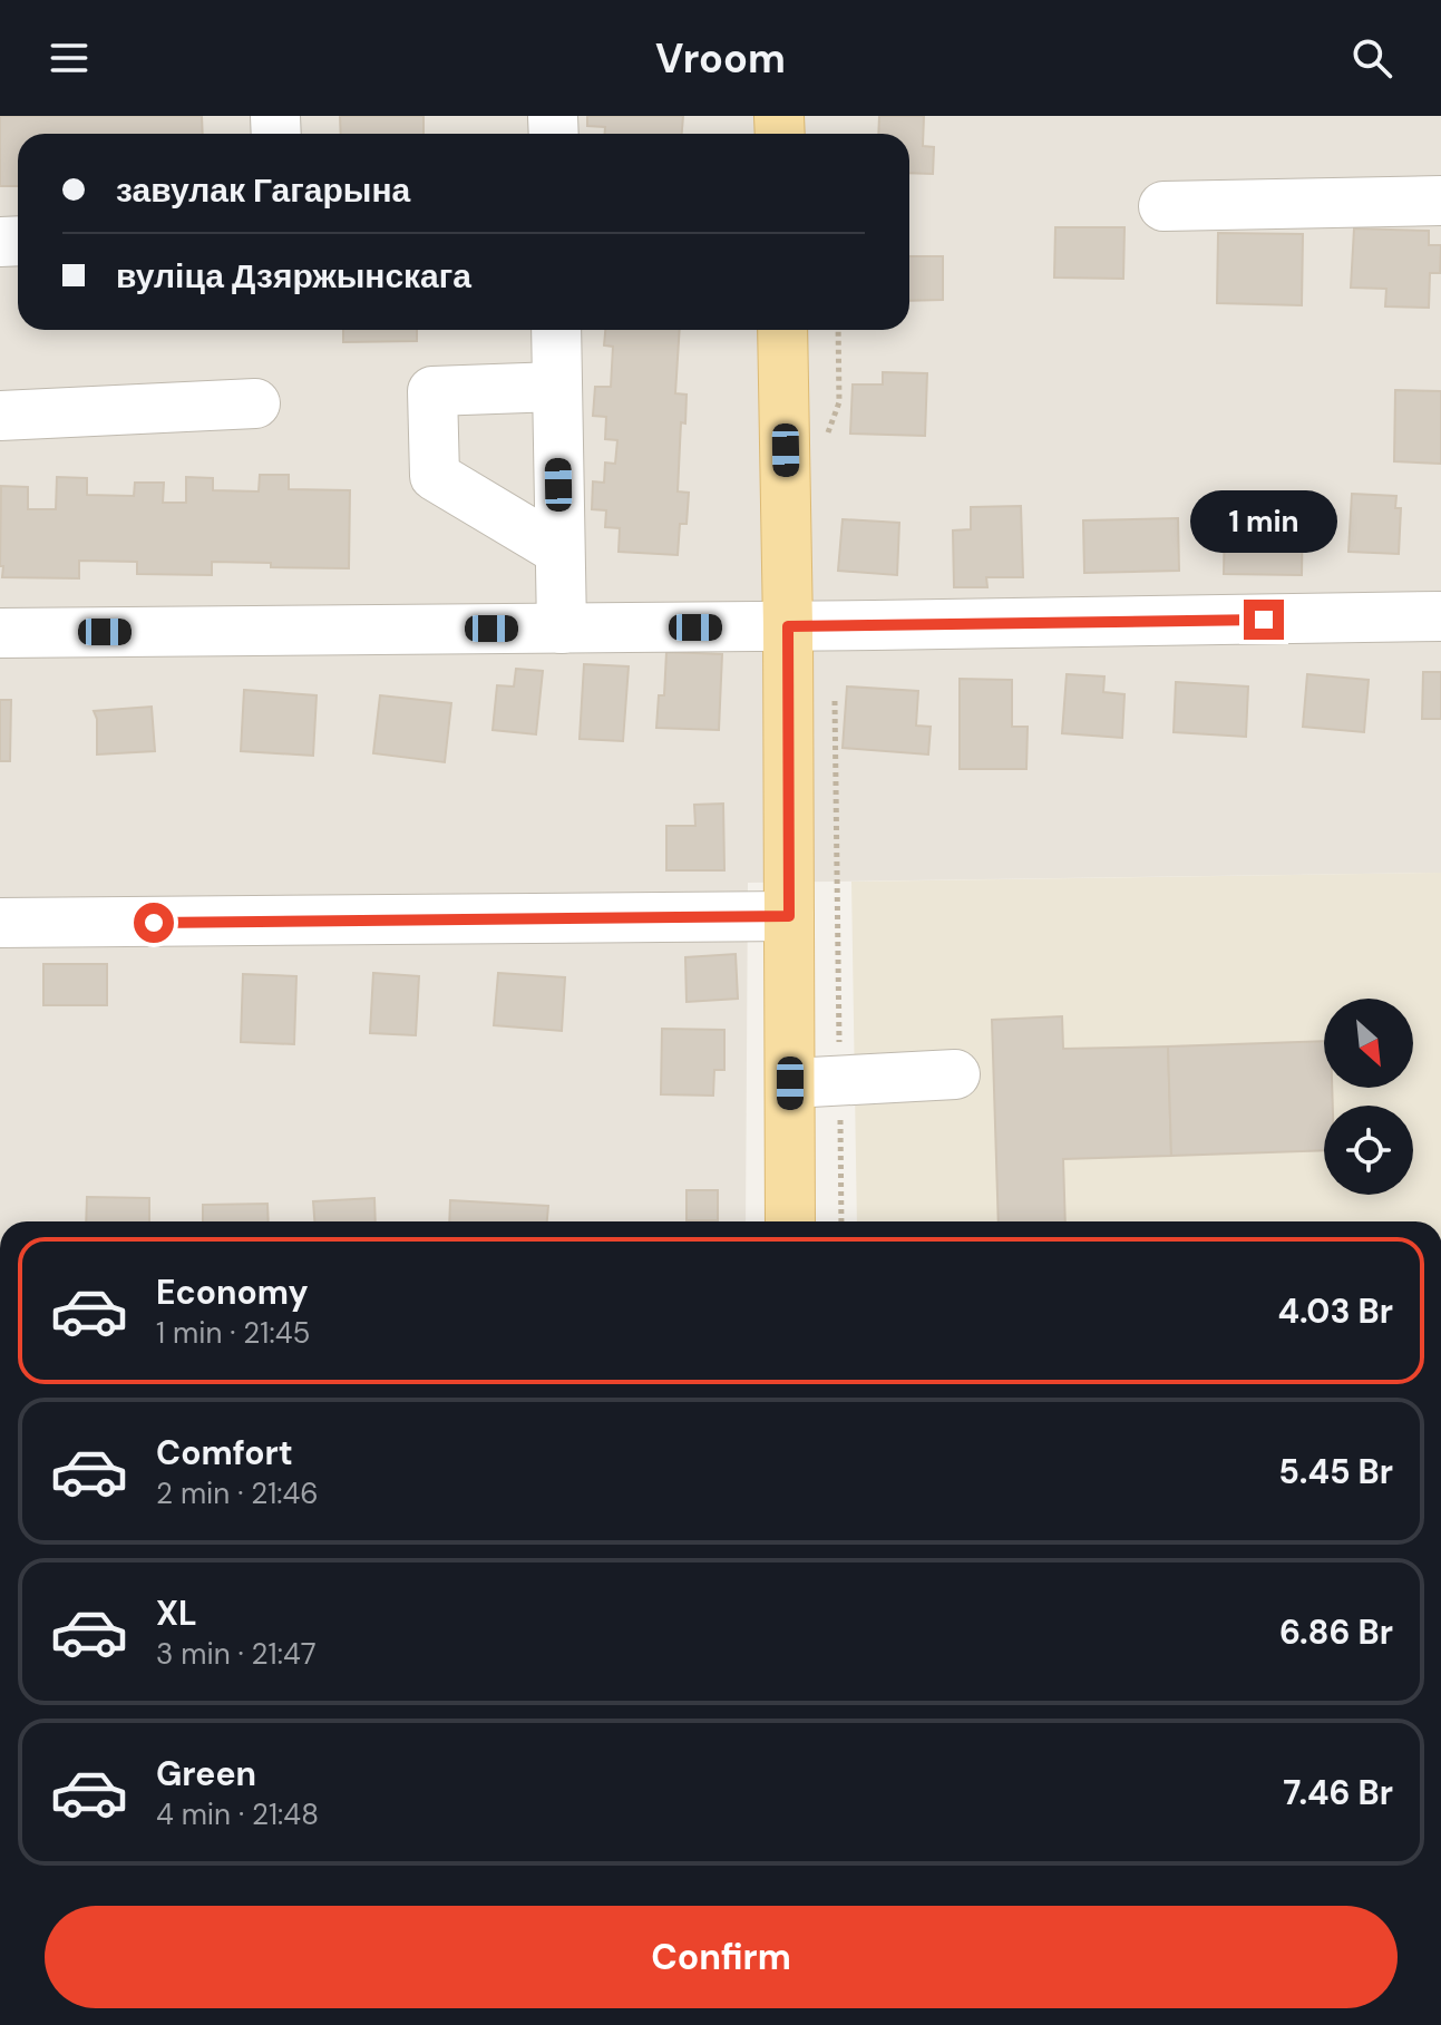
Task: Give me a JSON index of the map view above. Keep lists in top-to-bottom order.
{
  "north": "bottom right",
  "page": {
    "header": "Vroom",
    "banner": ["завулак Гагарына", "вуліца Дзяржынскага"],
    "bubble": "1 min",
    "list": [
      {
        "name": "Economy",
        "note": "1 min · 21:45",
        "value": "4.03 Br"
      },
      {
        "name": "Comfort",
        "note": "2 min · 21:46",
        "value": "5.45 Br"
      },
      {
        "name": "XL",
        "note": "3 min · 21:47",
        "value": "6.86 Br"
      },
      {
        "name": "Green",
        "note": "4 min · 21:48",
        "value": "7.46 Br"
      }
    ],
    "buttons": "Confirm"
  }
}
